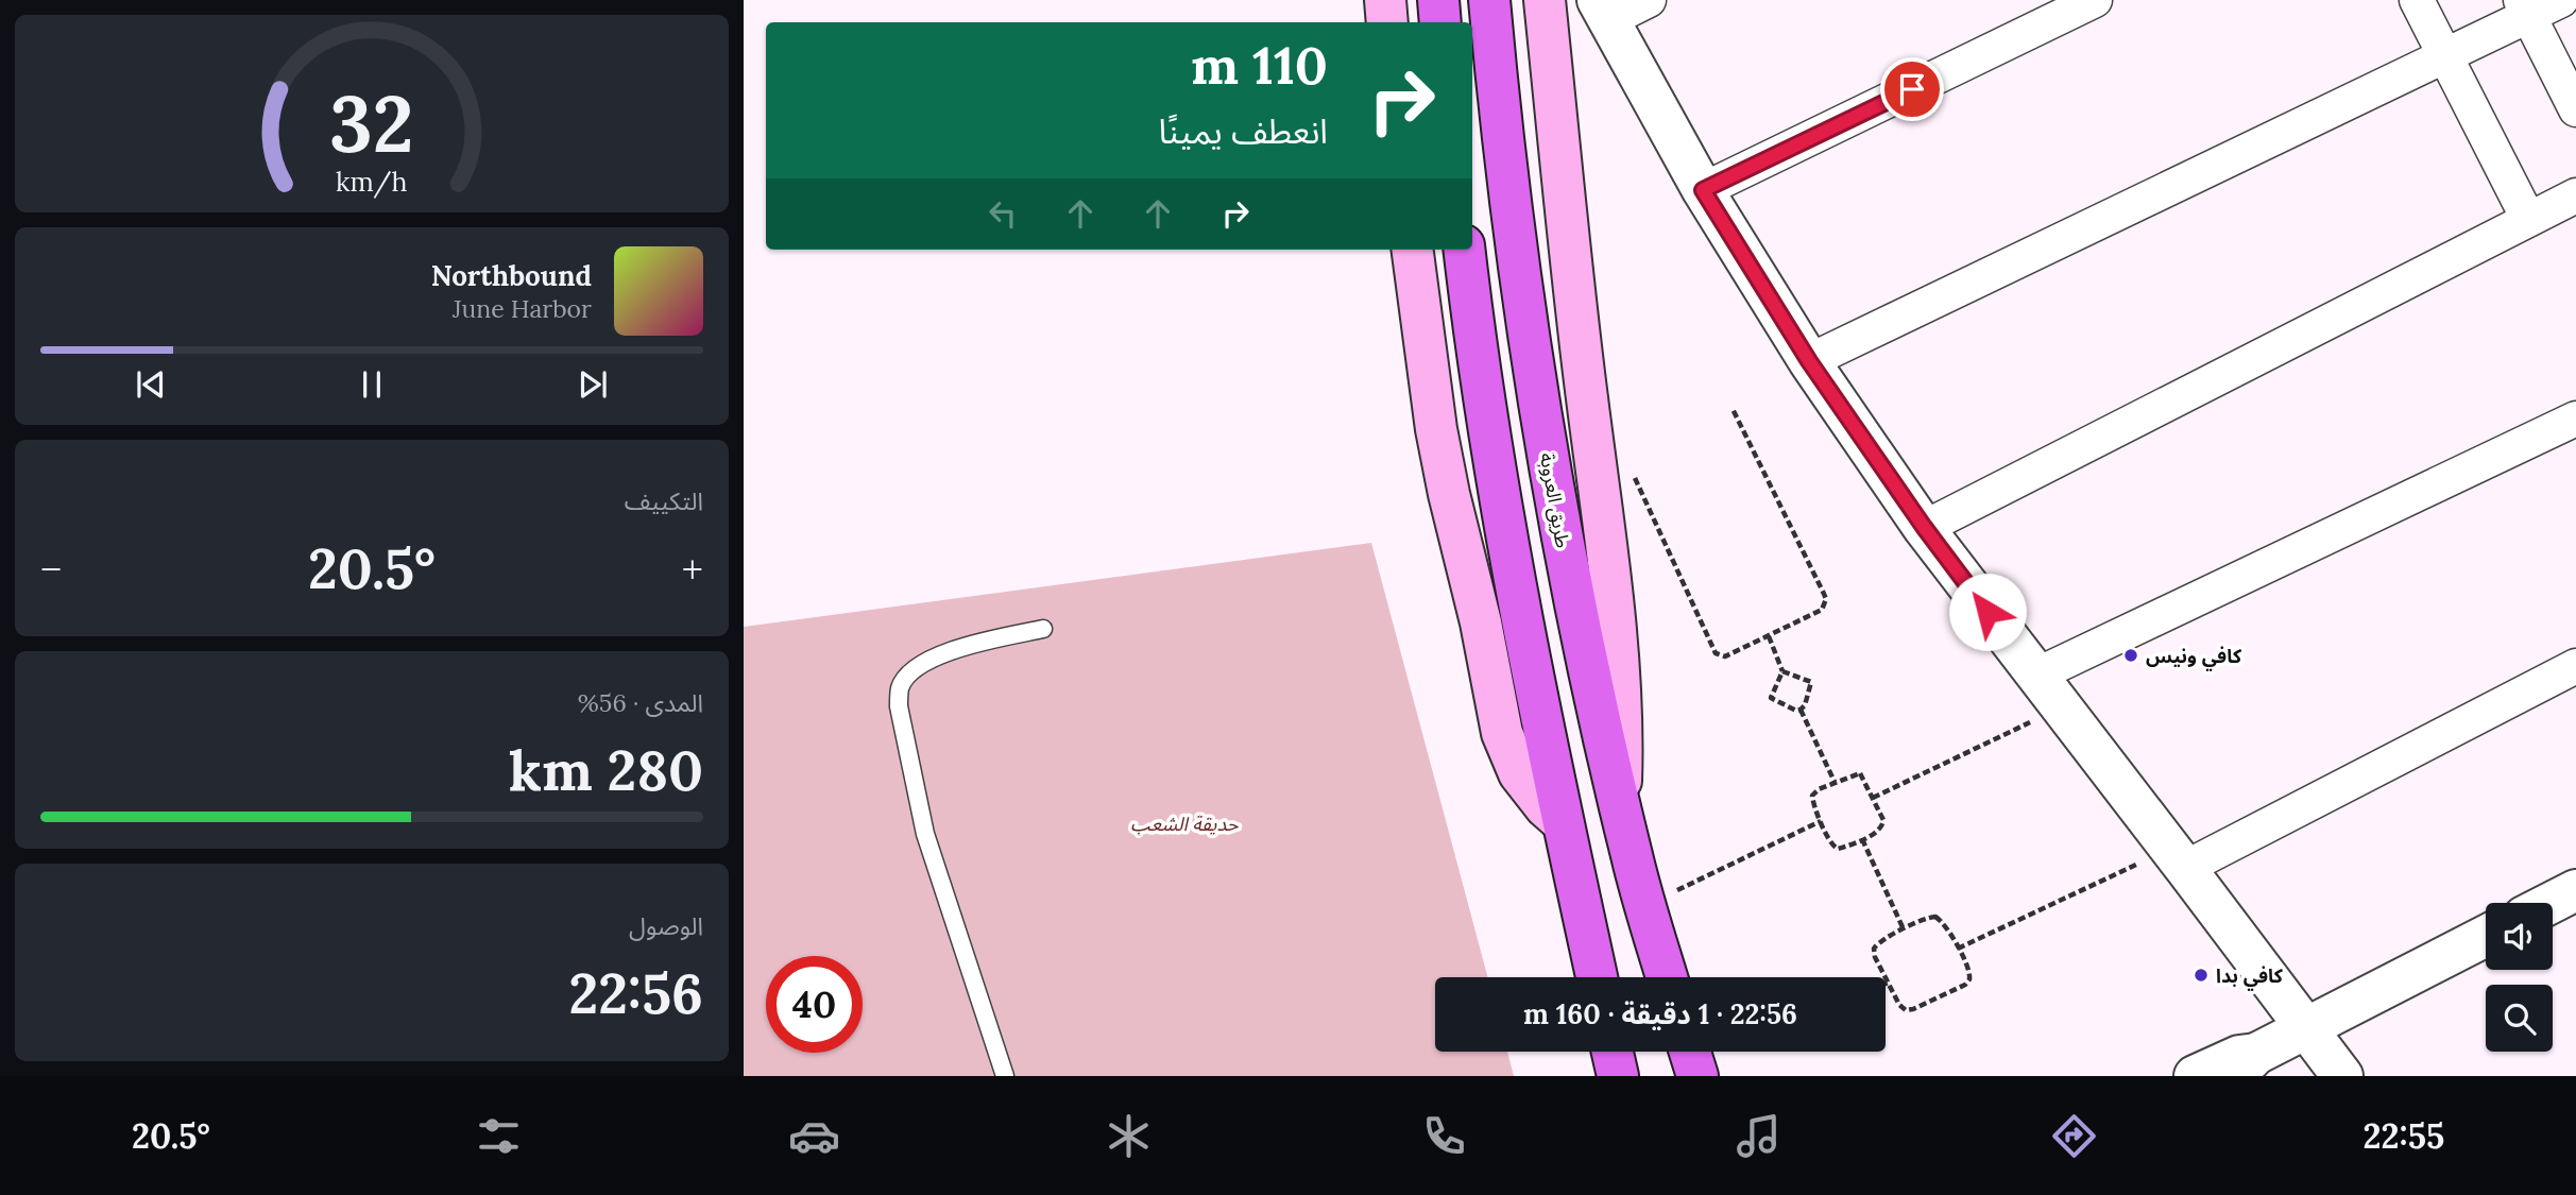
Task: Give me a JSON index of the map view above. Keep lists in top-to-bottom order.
{
  "streets": {
    "highway": ["طريق العروبة"]
  },
  "parks": ["حديقة الشعب"],
  "places": ["كافي ونيس", "كافي بدا"],
  "page": {
    "turn": ["110 m", "انعطف يمينًا"],
    "song": ["Northbound", "June Harbor"],
    "tile": [
      "التكييف",
      ["المدى · 56%", "280 km"],
      ["الوصول", "22:56"]
    ],
    "heat": ["−", "20.5°", "+"],
    "limit": "40",
    "trip": "22:56 · 1 دقيقة · 160 m",
    "tabs": ["22:55", "20.5°"],
    "gauge": ["32", "km/h"]
  }
}
